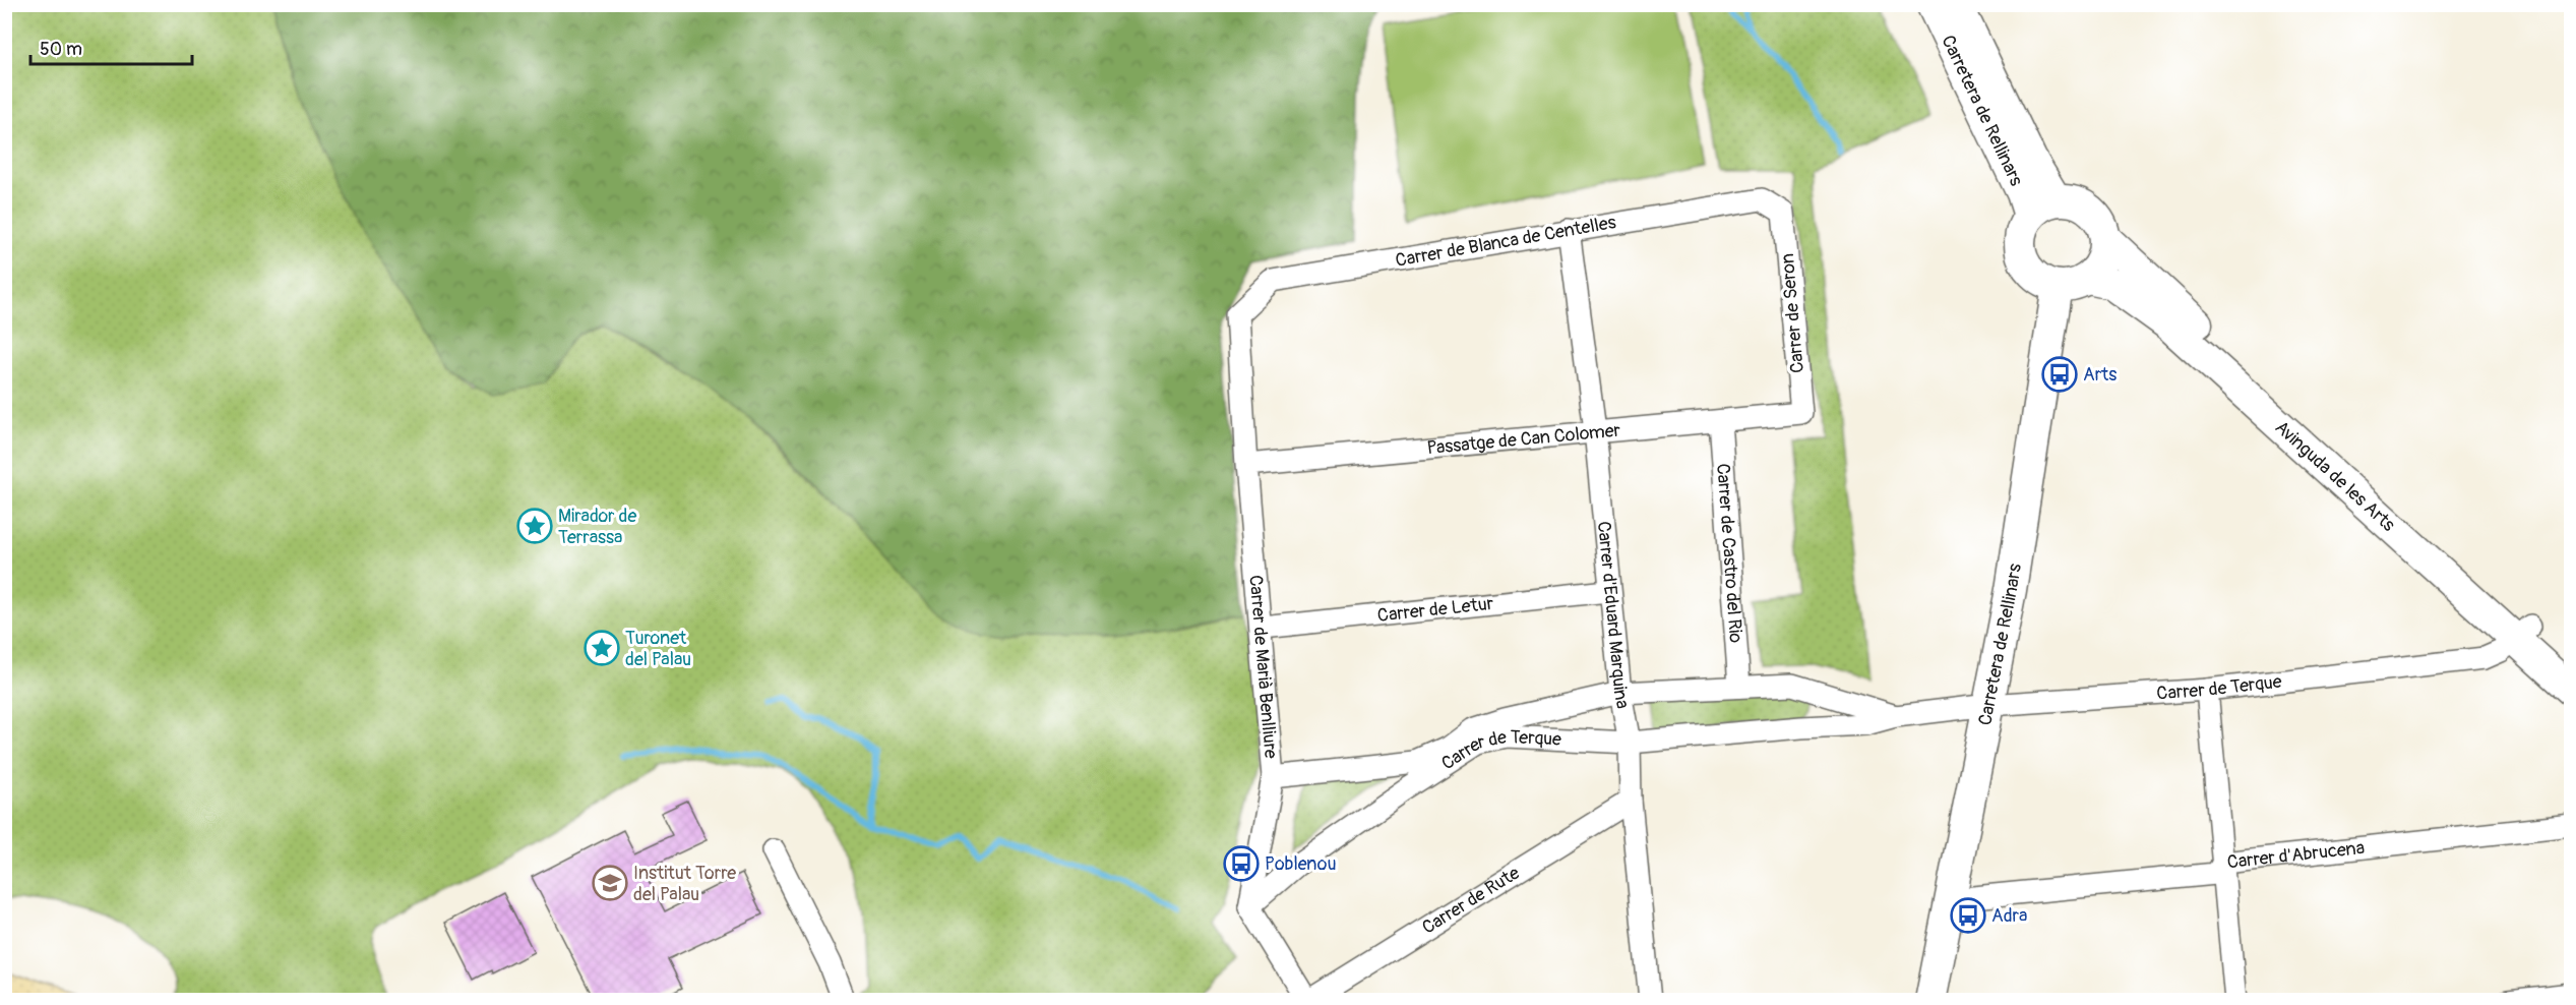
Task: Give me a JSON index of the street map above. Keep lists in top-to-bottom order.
{
  "streets": {
    "street": [
      "Carretera de Rellinars",
      "Carrer de Blanca de Centelles",
      "Carrer de Seron",
      "Passatge de Can Colomer",
      "Avinguda de les Arts",
      "Carrer de Castro del Rio",
      "Carrer de Letur",
      "Carrer d'Eduard Marquina",
      "Carrer de Marià Benlliure",
      "Carrer de Terque",
      "Carrer d'Abrucena",
      "Carrer de Rute"
    ]
  },
  "crossings": [
    ["Carretera de Rellinars", "Avinguda de les Arts"],
    ["Carretera de Rellinars", "Carrer de Terque"],
    ["Carretera de Rellinars", "Carrer d'Abrucena"],
    ["Carrer de Blanca de Centelles", "Carrer de Seron"],
    ["Carrer de Blanca de Centelles", "Carrer d'Eduard Marquina"],
    ["Carrer de Blanca de Centelles", "Carrer de Marià Benlliure"],
    ["Carrer de Seron", "Passatge de Can Colomer"],
    ["Passatge de Can Colomer", "Carrer de Castro del Rio"],
    ["Passatge de Can Colomer", "Carrer d'Eduard Marquina"],
    ["Passatge de Can Colomer", "Carrer de Marià Benlliure"],
    ["Avinguda de les Arts", "Carrer de Terque"],
    ["Carrer de Castro del Rio", "Carrer de Terque"],
    ["Carrer de Letur", "Carrer d'Eduard Marquina"],
    ["Carrer de Letur", "Carrer de Marià Benlliure"],
    ["Carrer d'Eduard Marquina", "Carrer de Terque"],
    ["Carrer d'Eduard Marquina", "Carrer de Rute"],
    ["Carrer de Marià Benlliure", "Carrer de Terque"]
  ],
  "places": {
    "bus stop": ["Arts", "Poblenou", "Adra"],
    "place": ["Mirador de Terrassa", "Turonet del Palau"],
    "school or university": ["Institut Torre del Palau"]
  },
  "scale_bar": "50 m"
}
